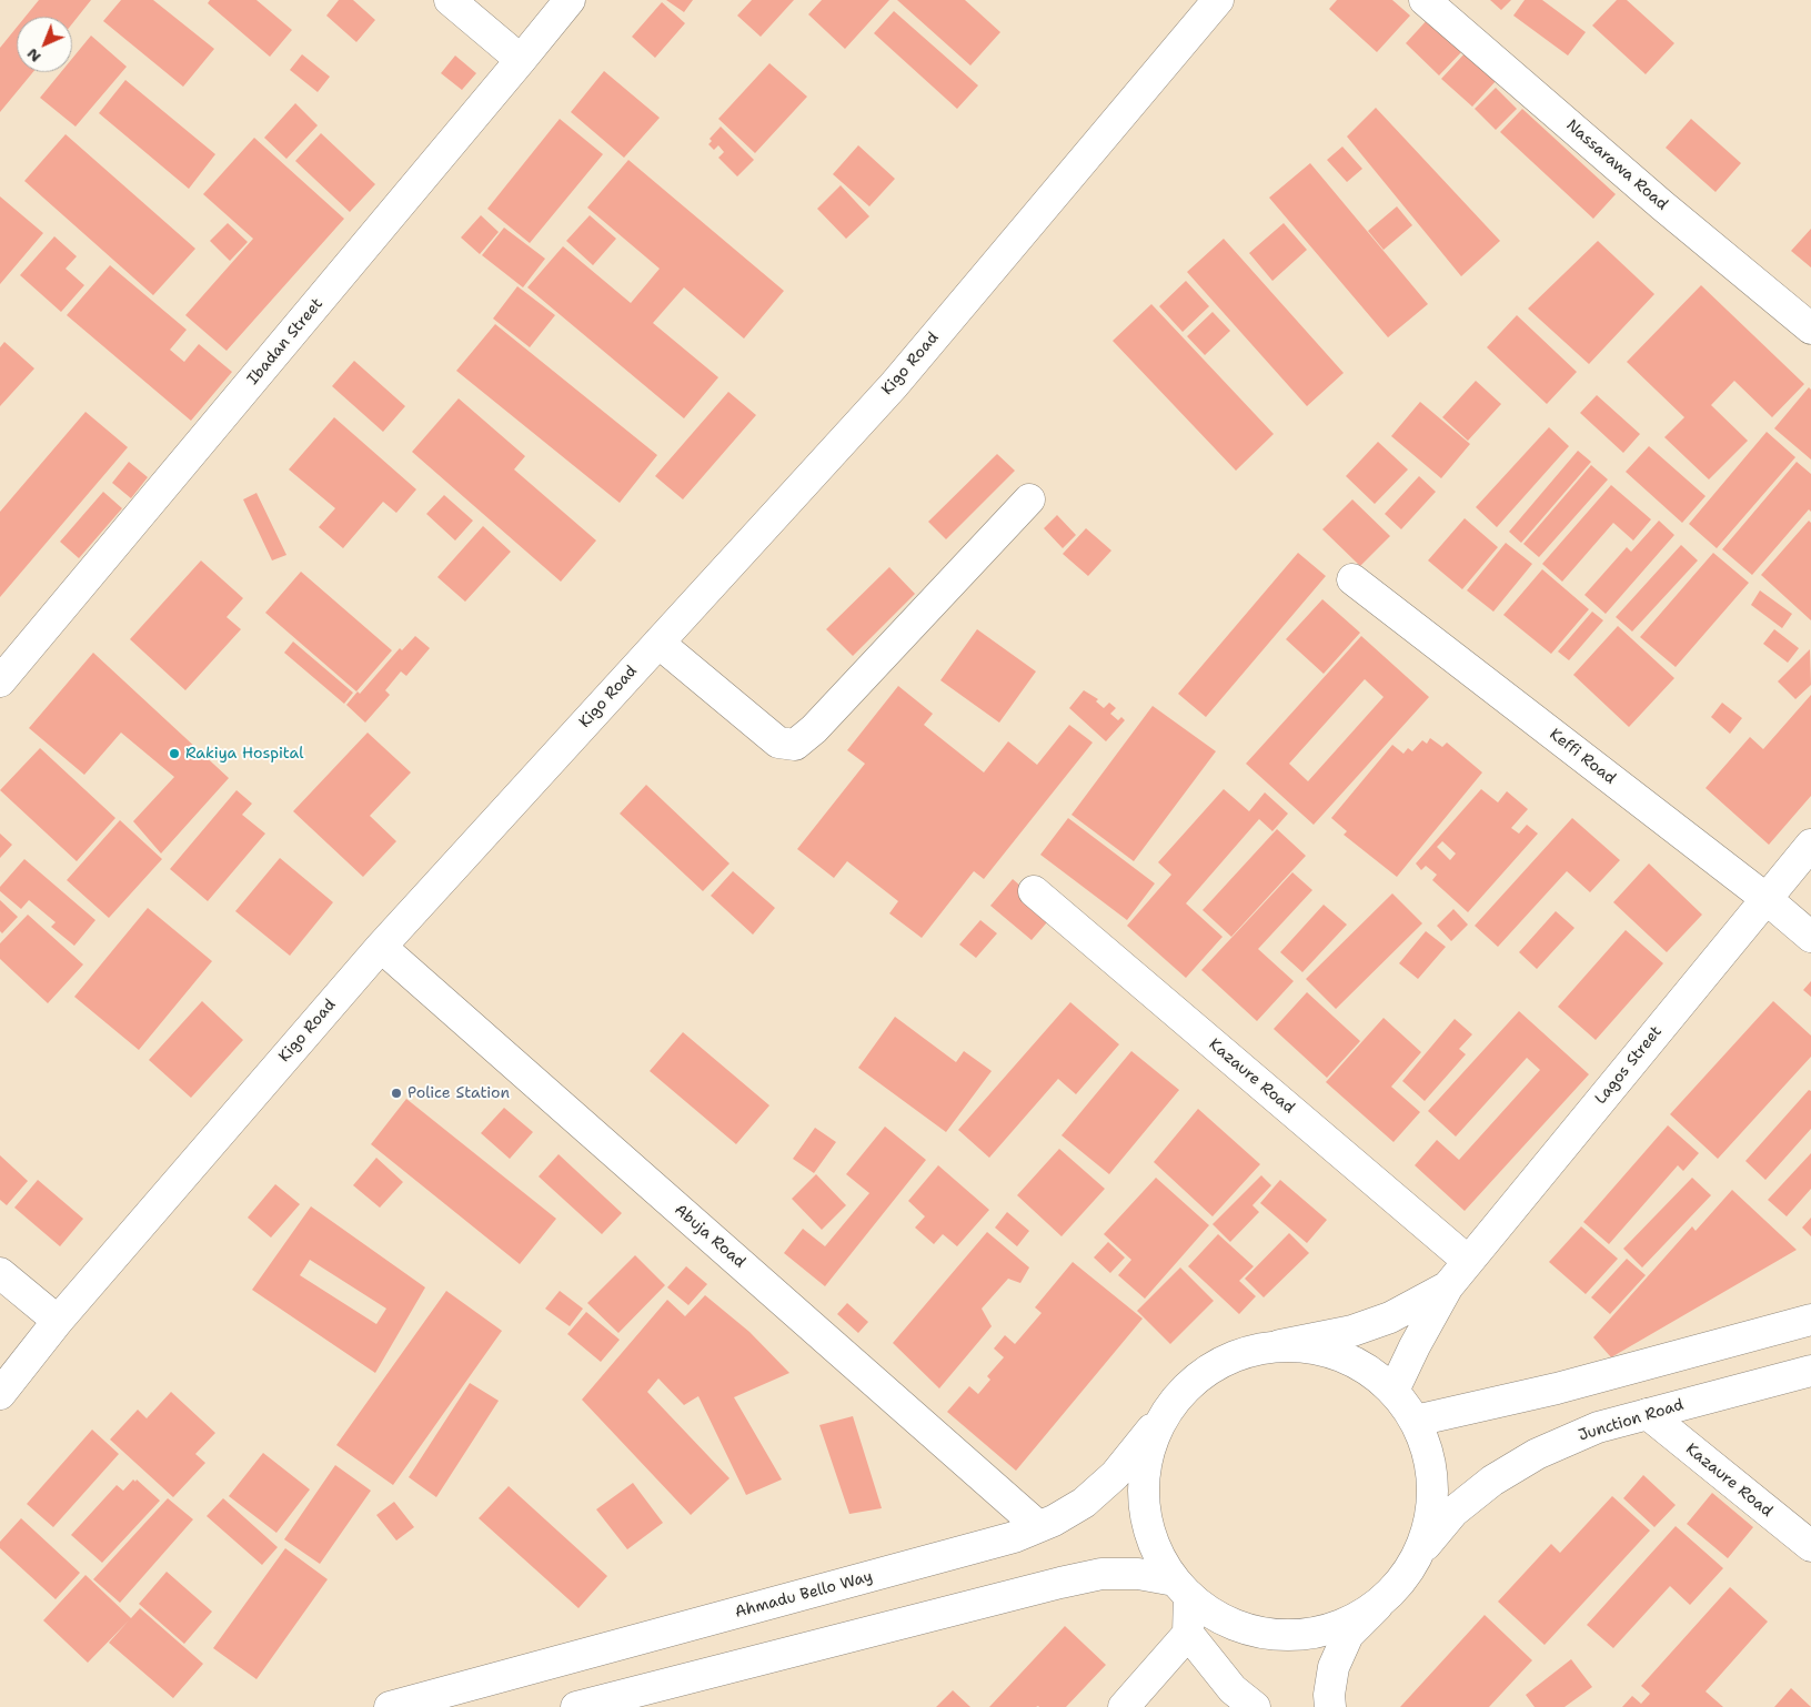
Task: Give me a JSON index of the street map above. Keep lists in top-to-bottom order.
{
  "streets": {
    "street": [
      "Nassarawa Road",
      "Ibadan Street",
      "Kigo Road",
      "Keffi Road",
      "Lagos Street",
      "Kazaure Road",
      "Abuja Road",
      "Junction Road",
      "Ahmadu Bello Way"
    ]
  },
  "crossings": [
    ["Kigo Road", "Abuja Road"],
    ["Keffi Road", "Lagos Street"],
    ["Lagos Street", "Kazaure Road"],
    ["Lagos Street", "Ahmadu Bello Way"],
    ["Kazaure Road", "Junction Road"],
    ["Abuja Road", "Ahmadu Bello Way"]
  ],
  "places": ["Rakiya Hospital", "Police Station"],
  "north": "bottom left"
}
